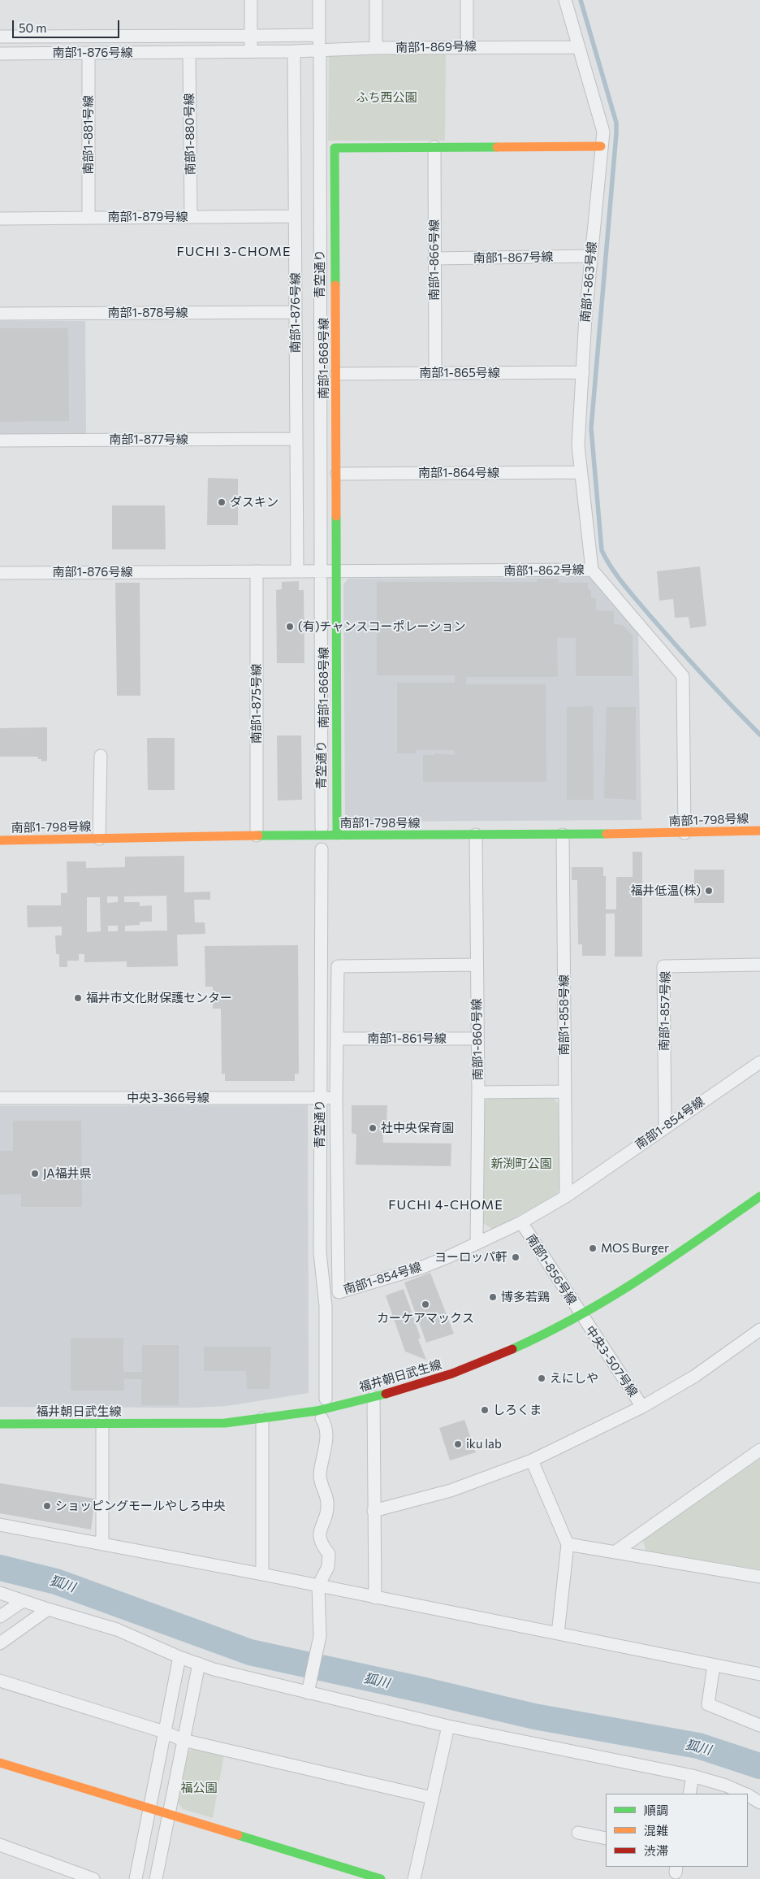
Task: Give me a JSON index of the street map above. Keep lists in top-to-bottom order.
{
  "streets": {
    "street": [
      "南部1-869号線",
      "南部1-876号線",
      "南部1-880号線",
      "南部1-881号線",
      "南部1-879号線",
      "南部1-867号線",
      "南部1-866号線",
      "青空通り",
      "南部1-863号線",
      "南部1-878号線",
      "南部1-868号線",
      "南部1-865号線",
      "南部1-877号線",
      "南部1-864号線",
      "南部1-862号線",
      "南部1-875号線",
      "南部1-798号線",
      "南部1-857号線",
      "南部1-858号線",
      "南部1-861号線",
      "南部1-860号線",
      "中央3-366号線",
      "南部1-854号線",
      "南部1-856号線",
      "中央3-507号線",
      "福井朝日武生線"
    ]
  },
  "crossings": [
    ["南部1-869号線", "南部1-876号線"],
    ["南部1-869号線", "南部1-863号線"],
    ["南部1-876号線", "南部1-880号線"],
    ["南部1-876号線", "南部1-881号線"],
    ["南部1-876号線", "南部1-879号線"],
    ["南部1-876号線", "南部1-878号線"],
    ["南部1-876号線", "南部1-877号線"],
    ["南部1-876号線", "南部1-862号線"],
    ["南部1-876号線", "南部1-875号線"],
    ["南部1-880号線", "南部1-879号線"],
    ["南部1-881号線", "南部1-879号線"],
    ["南部1-867号線", "南部1-866号線"],
    ["南部1-867号線", "南部1-863号線"],
    ["南部1-866号線", "南部1-868号線"],
    ["南部1-866号線", "南部1-865号線"],
    ["青空通り", "中央3-366号線"],
    ["南部1-863号線", "南部1-868号線"],
    ["南部1-863号線", "南部1-865号線"],
    ["南部1-863号線", "南部1-864号線"],
    ["南部1-863号線", "南部1-862号線"],
    ["南部1-868号線", "南部1-865号線"],
    ["南部1-868号線", "南部1-864号線"],
    ["南部1-868号線", "南部1-862号線"],
    ["南部1-868号線", "南部1-798号線"],
    ["南部1-862号線", "南部1-798号線"],
    ["南部1-875号線", "南部1-798号線"],
    ["南部1-798号線", "南部1-858号線"],
    ["南部1-798号線", "南部1-860号線"],
    ["南部1-857号線", "南部1-854号線"],
    ["南部1-858号線", "南部1-854号線"],
    ["南部1-861号線", "南部1-860号線"],
    ["南部1-861号線", "南部1-854号線"],
    ["南部1-860号線", "南部1-854号線"],
    ["中央3-366号線", "南部1-854号線"],
    ["南部1-854号線", "南部1-856号線"],
    ["南部1-856号線", "中央3-507号線"],
    ["南部1-856号線", "福井朝日武生線"],
    ["中央3-507号線", "福井朝日武生線"]
  ],
  "districts": ["FUCHI 3-CHOME", "FUCHI 4-CHOME"],
  "water": ["狐川"],
  "parks": ["ふち西公園", "新渕町公園", "福公園"],
  "places": [
    "ダスキン",
    "(有)チャンスコーポレーション",
    "福井低温(株)",
    "福井市文化財保護センター",
    "社中央保育園",
    "JA福井県",
    "MOS Burger",
    "ヨーロッパ軒",
    "博多若鶏",
    "カーケアマックス",
    "えにしや",
    "しろくま",
    "iku lab",
    "ショッピングモールやしろ中央"
  ],
  "legend": ["順調", "混雑", "渋滞"],
  "scale_bar": "50 m"
}
